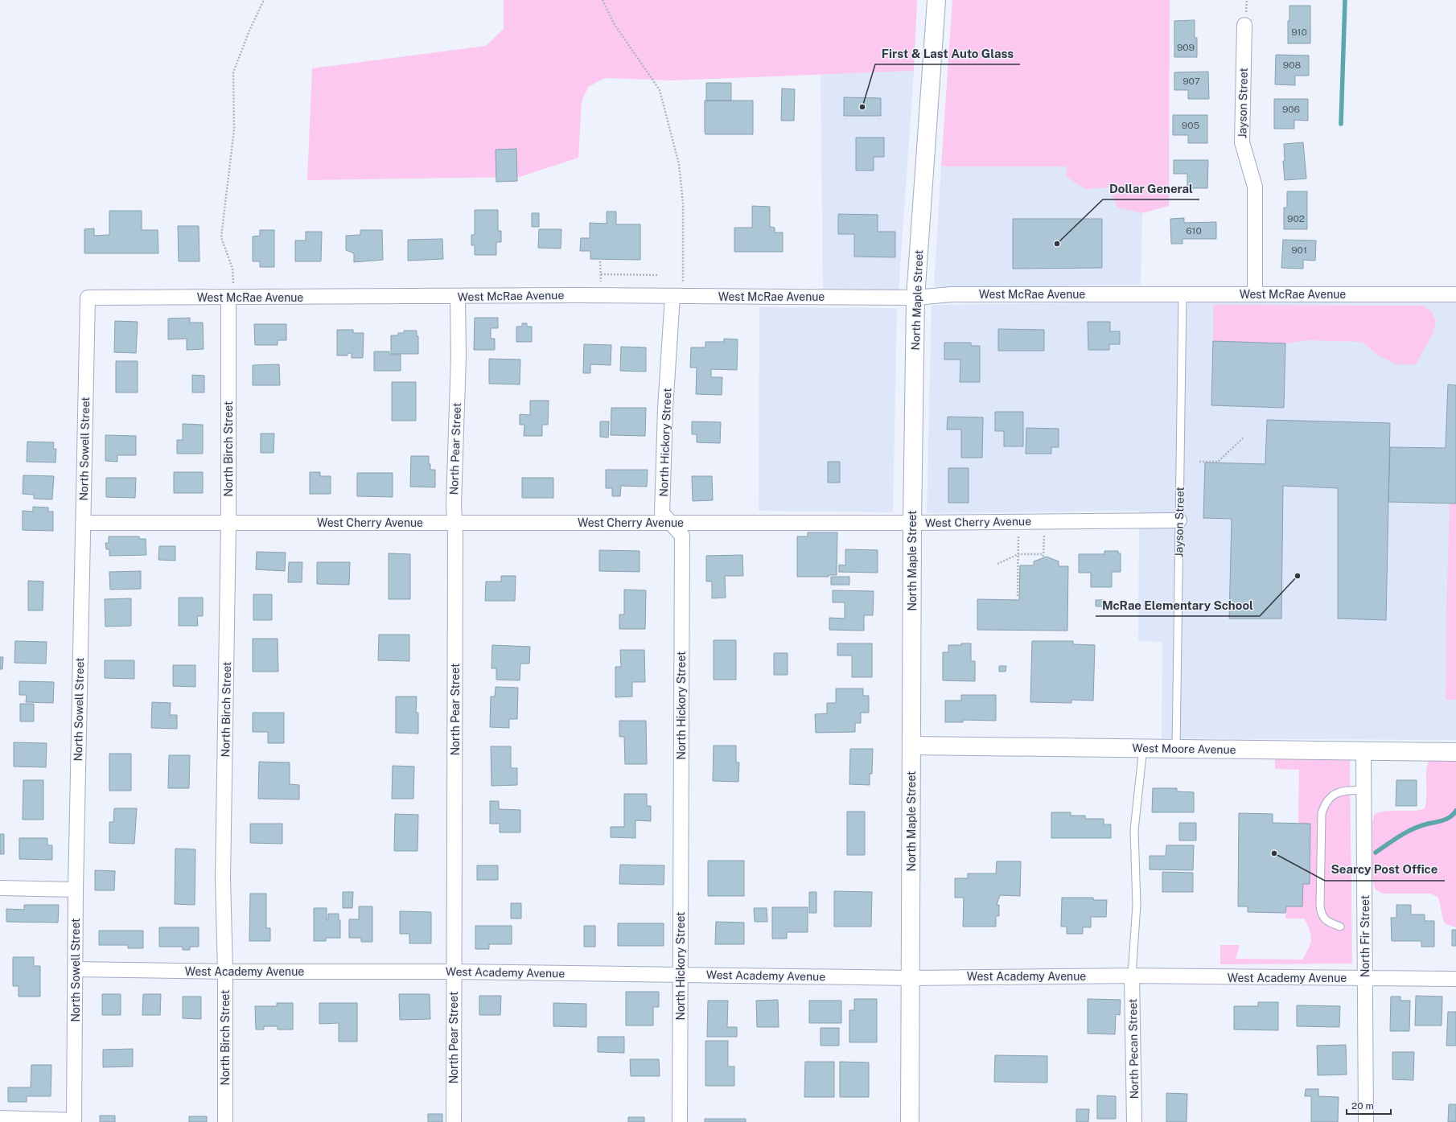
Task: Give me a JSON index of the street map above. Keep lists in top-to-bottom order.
{
  "streets": {
    "main road": ["North Maple Street", "West Moore Avenue"],
    "street": [
      "Jayson Street",
      "West McRae Avenue",
      "North Hickory Street",
      "North Sowell Street",
      "North Birch Street",
      "North Pear Street",
      "West Cherry Avenue",
      "North Fir Street",
      "West Academy Avenue",
      "North Pecan Street"
    ]
  },
  "crossings": [
    ["Jayson Street", "West McRae Avenue"],
    ["Jayson Street", "West Cherry Avenue"],
    ["Jayson Street", "West Moore Avenue"],
    ["West McRae Avenue", "North Maple Street"],
    ["West McRae Avenue", "North Hickory Street"],
    ["West McRae Avenue", "North Sowell Street"],
    ["West McRae Avenue", "North Birch Street"],
    ["West McRae Avenue", "North Pear Street"],
    ["North Maple Street", "West Cherry Avenue"],
    ["North Maple Street", "West Moore Avenue"],
    ["North Maple Street", "West Academy Avenue"],
    ["North Hickory Street", "West Cherry Avenue"],
    ["North Hickory Street", "West Academy Avenue"],
    ["North Sowell Street", "West Cherry Avenue"],
    ["North Sowell Street", "West Academy Avenue"],
    ["North Birch Street", "West Cherry Avenue"],
    ["North Birch Street", "West Academy Avenue"],
    ["North Pear Street", "West Cherry Avenue"],
    ["North Pear Street", "West Academy Avenue"],
    ["West Moore Avenue", "North Fir Street"],
    ["North Fir Street", "West Academy Avenue"],
    ["West Academy Avenue", "North Pecan Street"]
  ],
  "places": [
    "First & Last Auto Glass",
    "Dollar General",
    "McRae Elementary School",
    "Searcy Post Office"
  ],
  "house_numbers": [
    "910",
    "909",
    "908",
    "907",
    "906",
    "905",
    "902",
    "610",
    "901"
  ],
  "scale_bar": "20 m"
}
